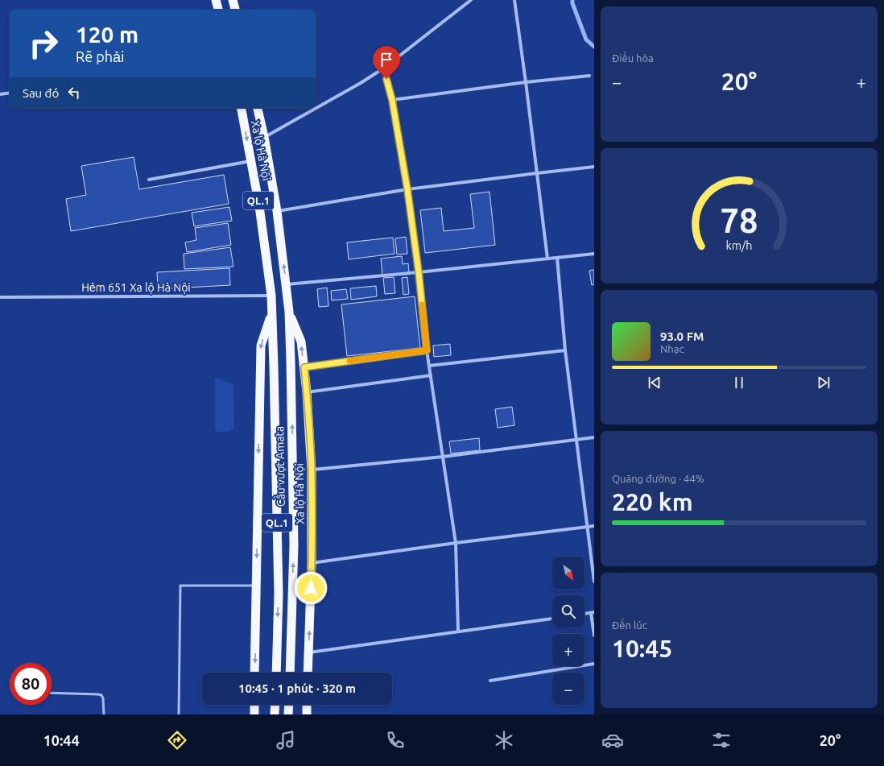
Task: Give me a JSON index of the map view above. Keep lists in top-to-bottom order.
{
  "streets": {
    "highway": ["Xa lộ Hà Nội", "QL.1", "Cầu vượt Amata"],
    "street": ["Hẻm 651 Xa lộ Hà Nội"]
  },
  "crossings": [
    ["Xa lộ Hà Nội", "Hẻm 651 Xa lộ Hà Nội"],
    ["Xa lộ Hà Nội", "Cầu vượt Amata"]
  ],
  "north": "bottom right",
  "page": {
    "tile": [
      "Điều hòa",
      ["Quãng đường · 44%", "220 km"],
      ["Đến lúc", "10:45"]
    ],
    "turn": ["120 m", "Rẽ phải"],
    "heat": ["−", "20°", "+"],
    "then": "Sau đó",
    "song": ["93.0 FM", "Nhạc"],
    "map_buttons": ["+", "−"],
    "limit": "80",
    "trip": "10:45 · 1 phút · 320 m",
    "tabs": ["10:44", "20°"],
    "gauge": ["78", "km/h"]
  }
}
